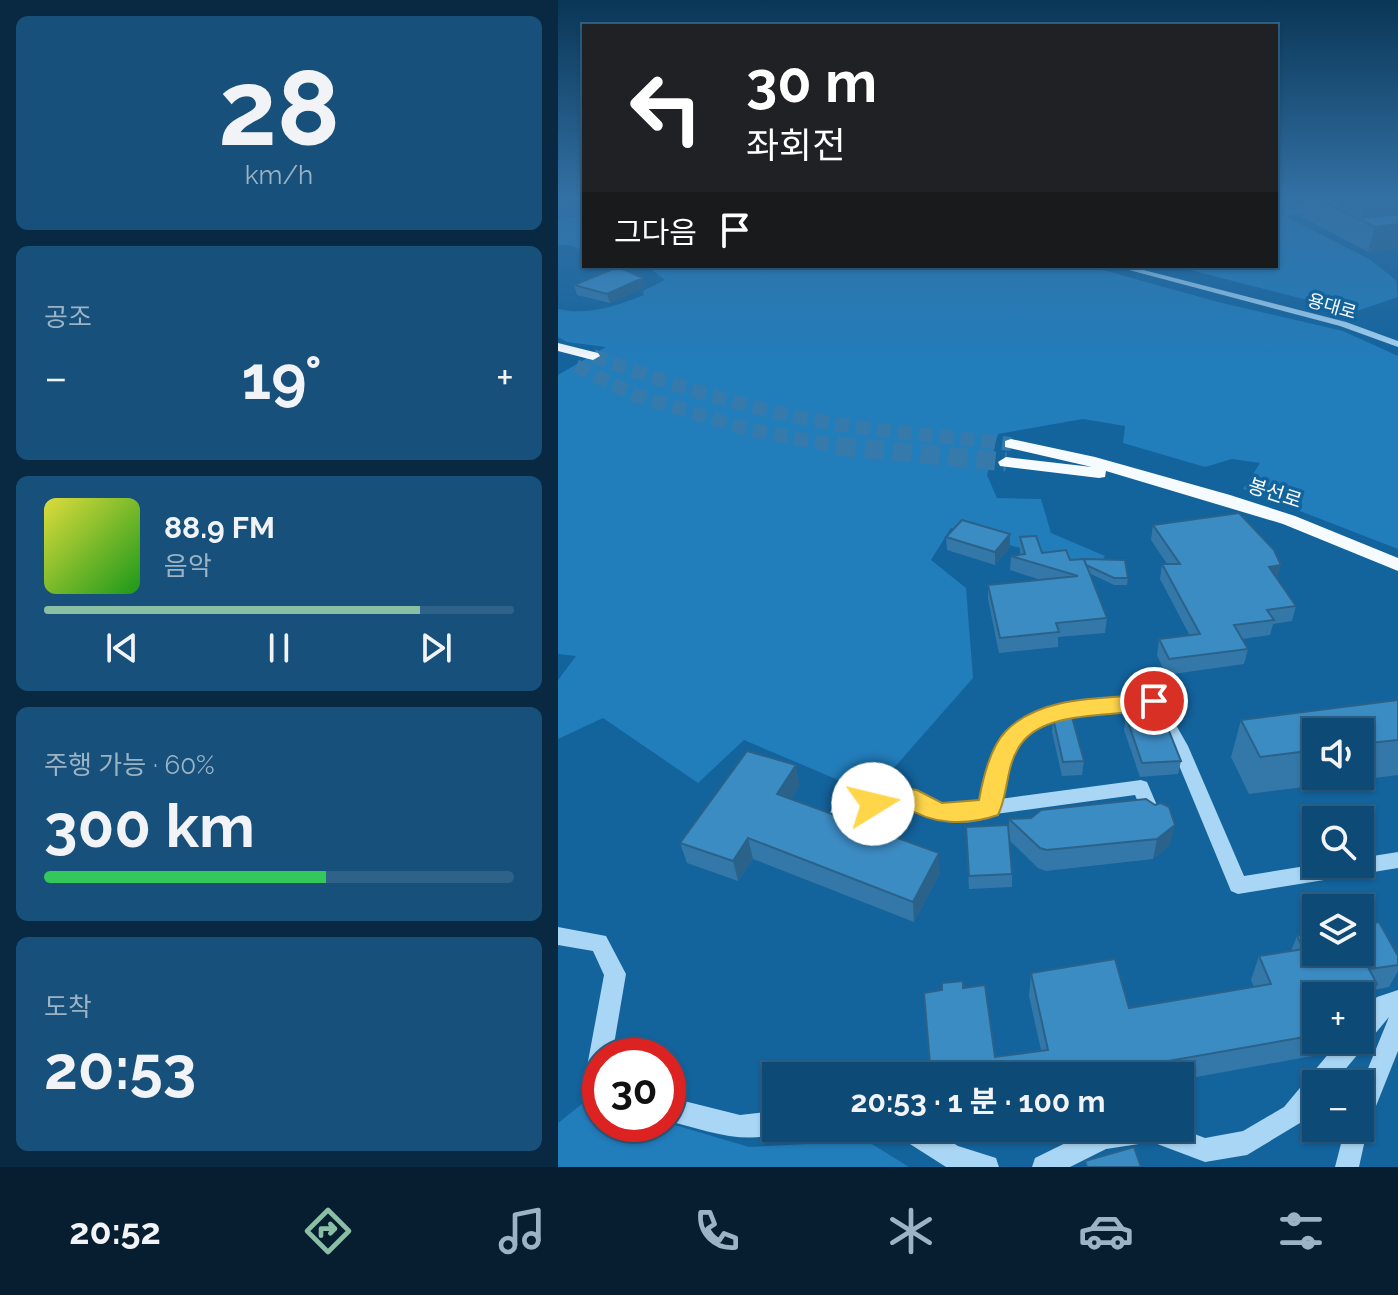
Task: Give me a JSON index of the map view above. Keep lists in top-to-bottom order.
{
  "streets": {
    "main road": ["봉선로"],
    "street": ["용대로"]
  },
  "page": {
    "tile": [
      ["28", "km/h"],
      "공조",
      ["주행 가능 · 60%", "300 km"],
      ["도착", "20:53"]
    ],
    "turn": ["30 m", "좌회전"],
    "then": "그다음",
    "heat": ["−", "19°", "+"],
    "song": ["88.9 FM", "음악"],
    "map_buttons": ["+", "−"],
    "limit": "30",
    "trip": "20:53 · 1 분 · 100 m",
    "tabs": "20:52"
  }
}
